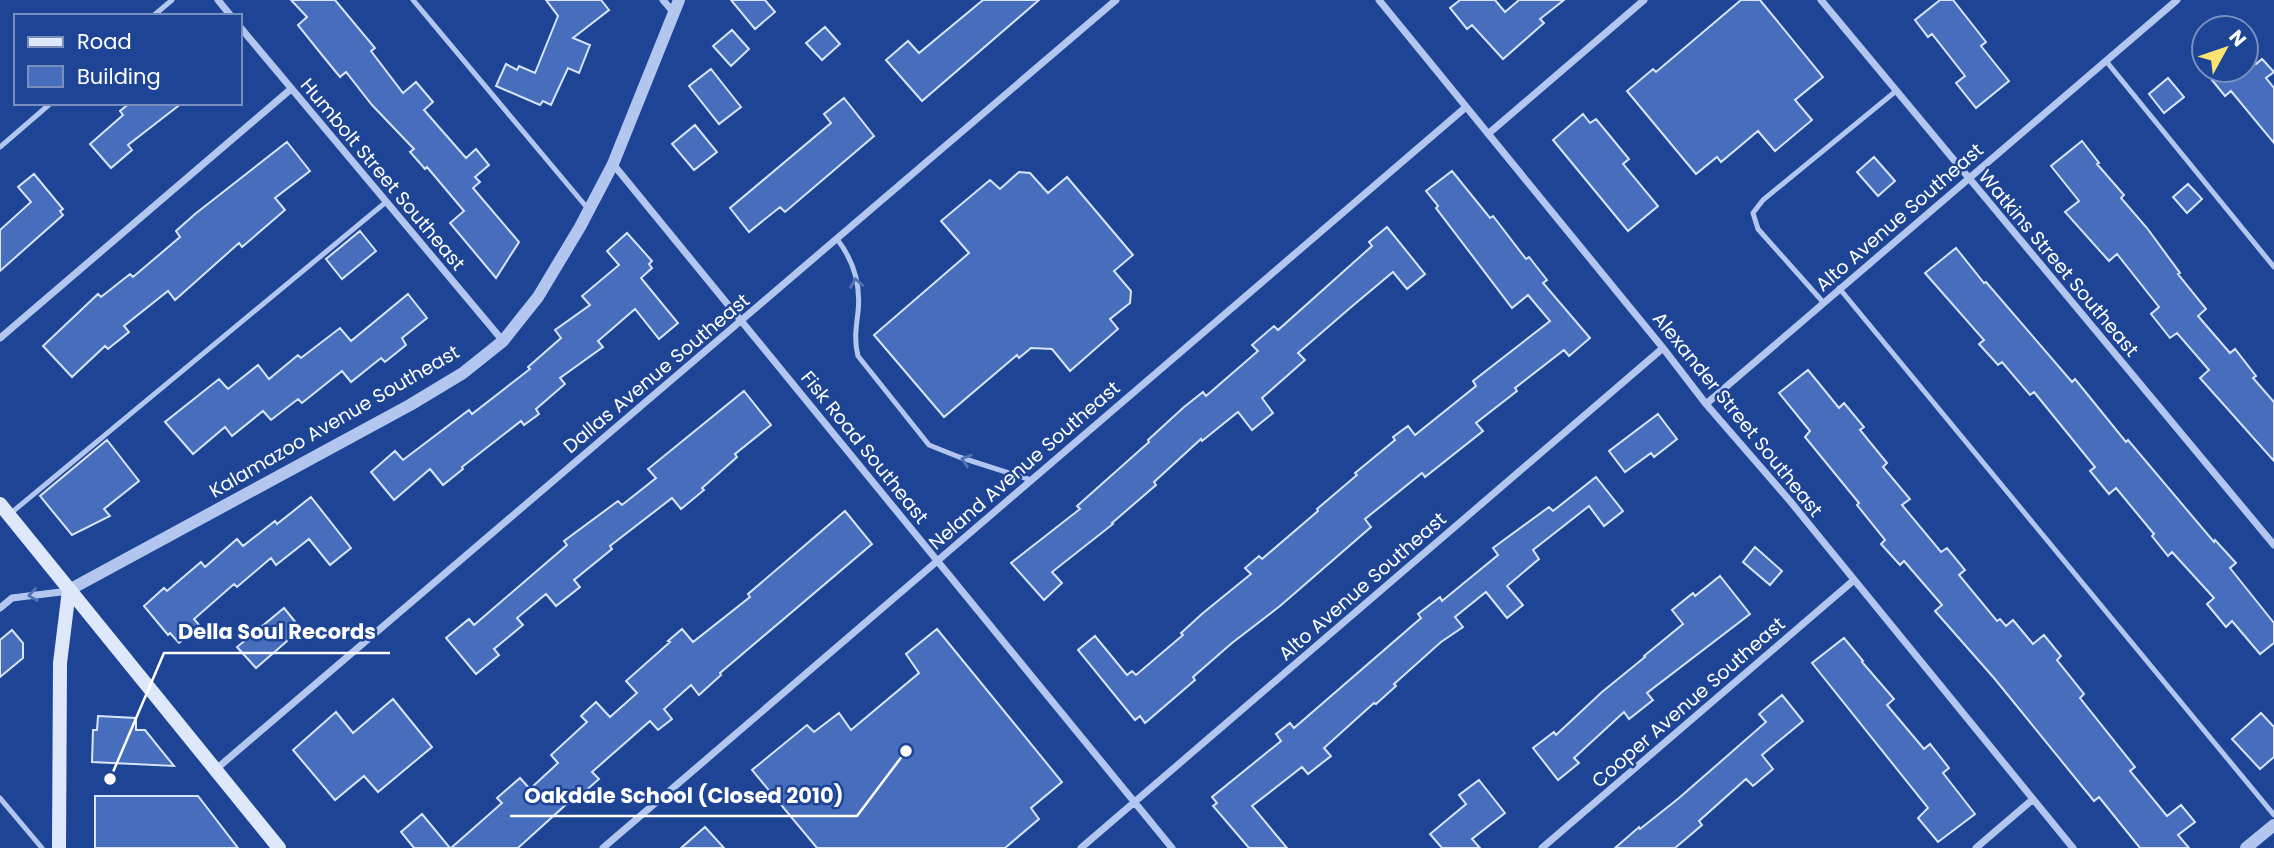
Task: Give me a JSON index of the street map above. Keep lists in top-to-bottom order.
{
  "streets": {
    "street": [
      "Humbolt Street Southeast",
      "Alto Avenue Southeast",
      "Watkins Street Southeast",
      "Dallas Avenue Southeast",
      "Alexander Street Southeast",
      "Kalamazoo Avenue Southeast",
      "Fisk Road Southeast",
      "Neland Avenue Southeast",
      "Cooper Avenue Southeast"
    ]
  },
  "crossings": [
    ["Humbolt Street Southeast", "Kalamazoo Avenue Southeast"],
    ["Alto Avenue Southeast", "Watkins Street Southeast"],
    ["Alto Avenue Southeast", "Alexander Street Southeast"],
    ["Alto Avenue Southeast", "Fisk Road Southeast"],
    ["Dallas Avenue Southeast", "Fisk Road Southeast"],
    ["Alexander Street Southeast", "Neland Avenue Southeast"],
    ["Alexander Street Southeast", "Cooper Avenue Southeast"],
    ["Kalamazoo Avenue Southeast", "Fisk Road Southeast"],
    ["Fisk Road Southeast", "Neland Avenue Southeast"]
  ],
  "places": ["Oakdale School (Closed 2010)", "Della Soul Records"],
  "legend": ["Road", "Building"],
  "north": "top right"
}
